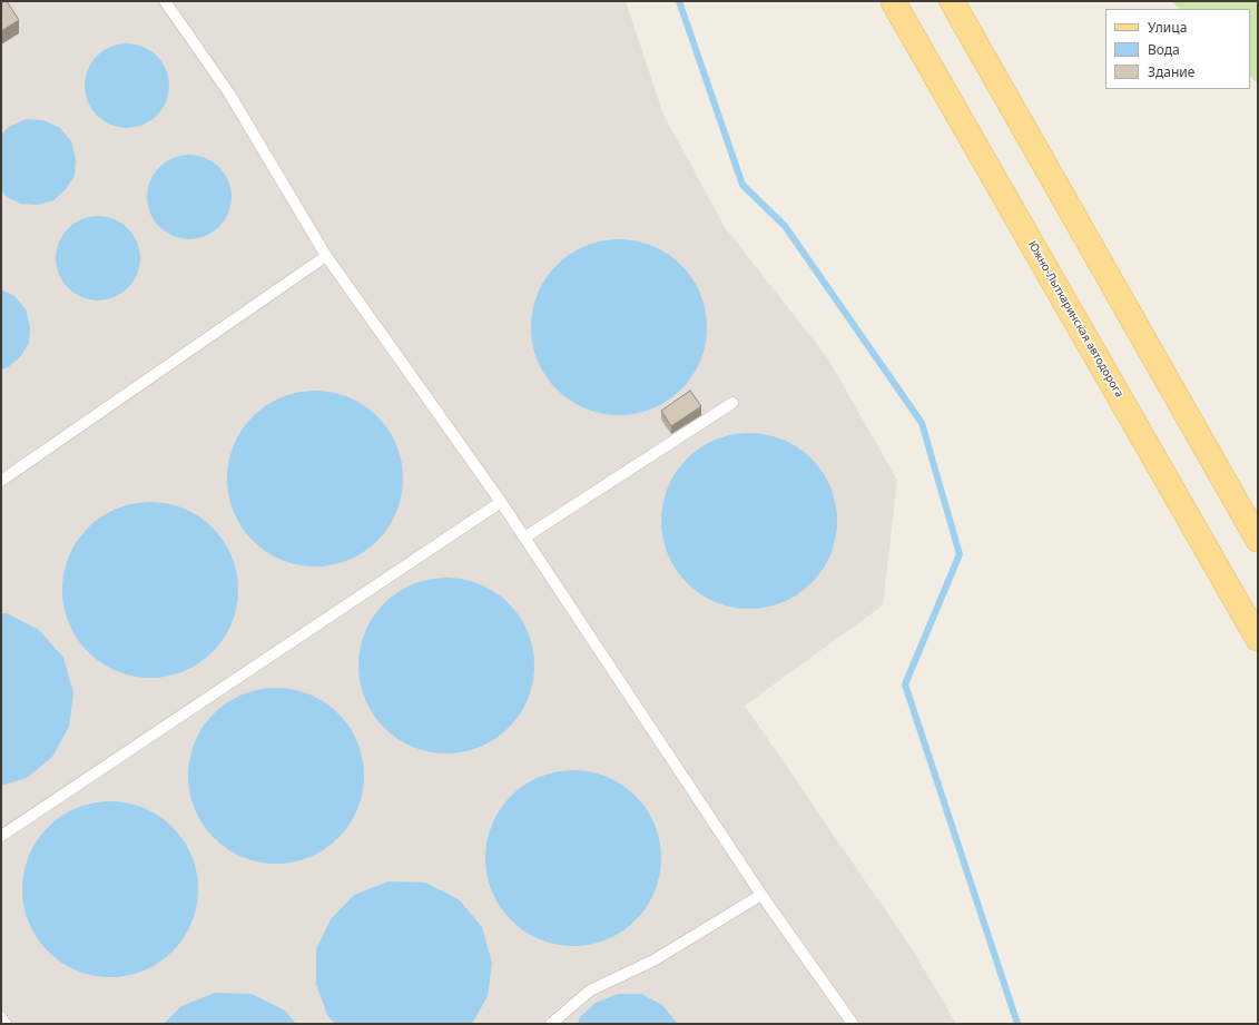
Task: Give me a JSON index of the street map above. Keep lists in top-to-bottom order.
{
  "streets": {
    "main road": ["Южно-Лыткаринская автодорога"]
  },
  "legend": ["Улица", "Вода", "Здание"]
}
